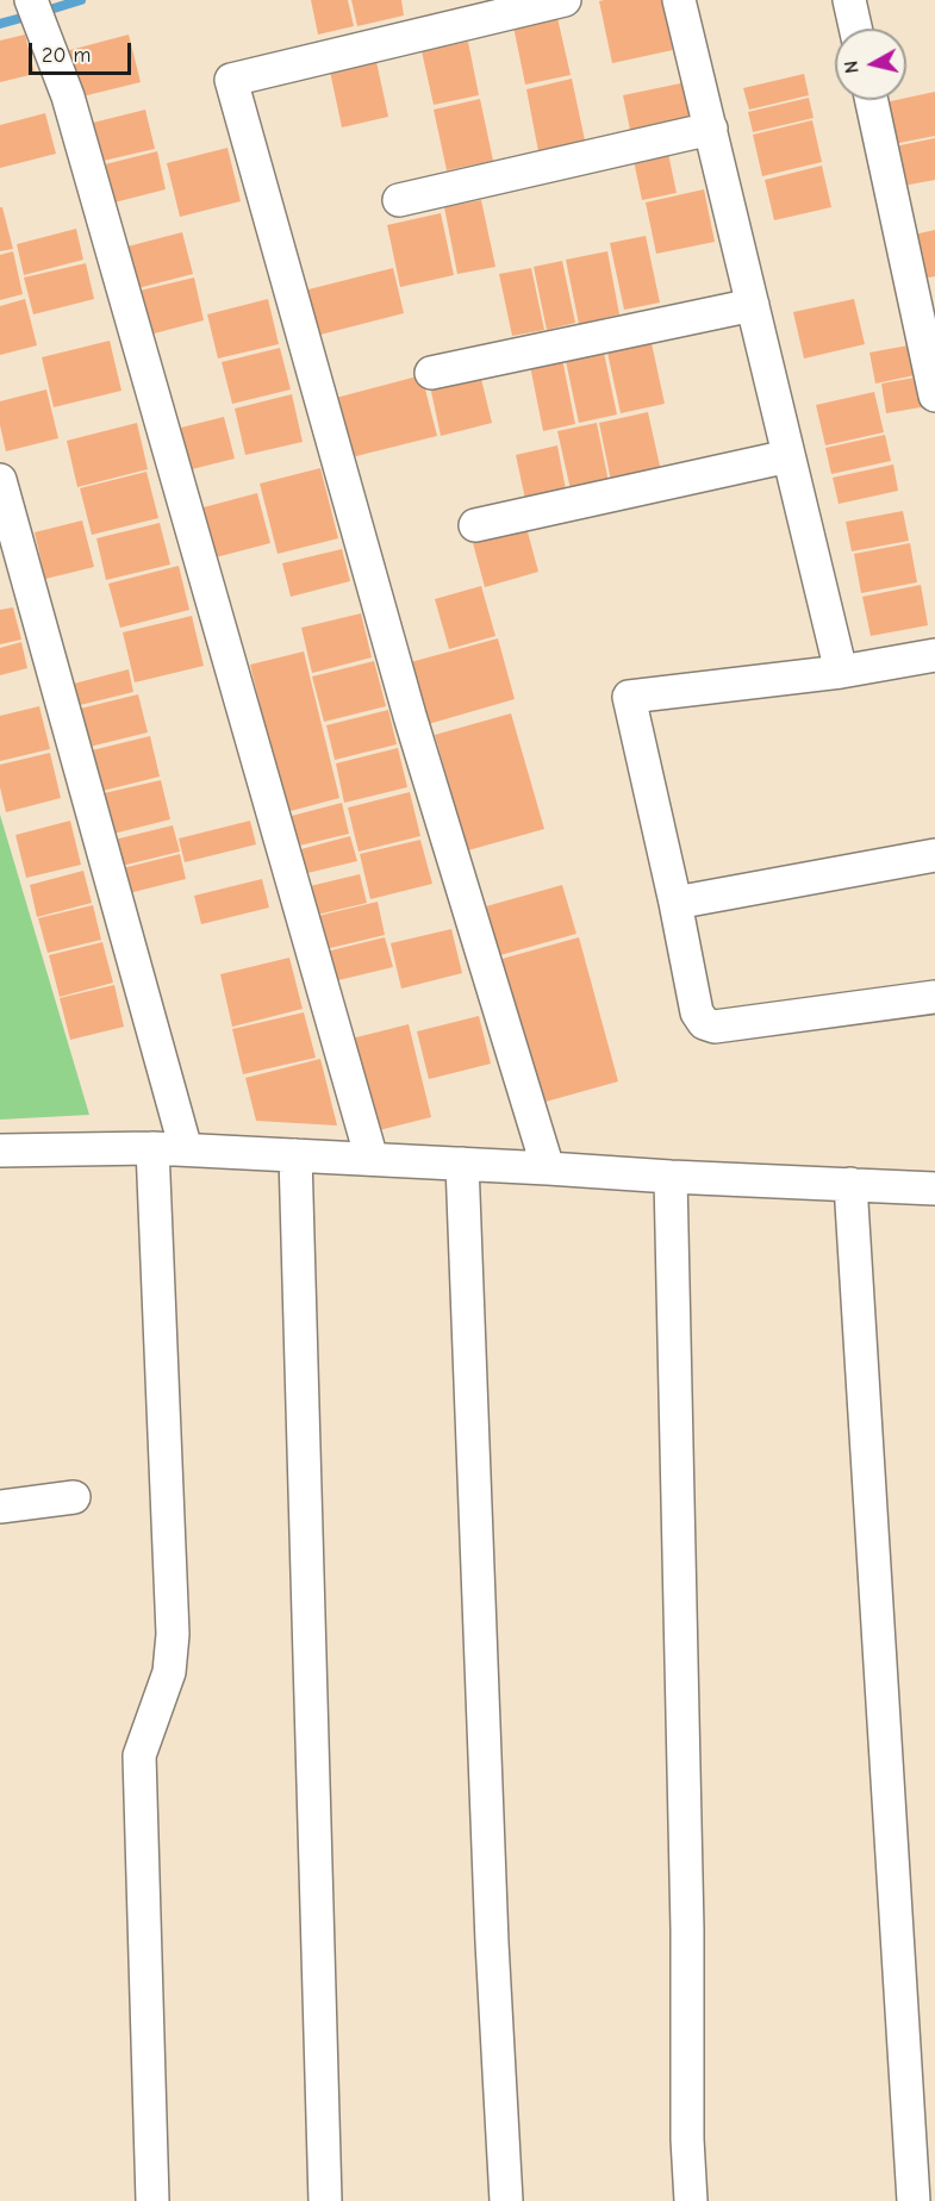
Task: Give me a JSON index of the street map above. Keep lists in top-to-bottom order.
{
  "scale_bar": "20 m",
  "north": "left"
}
